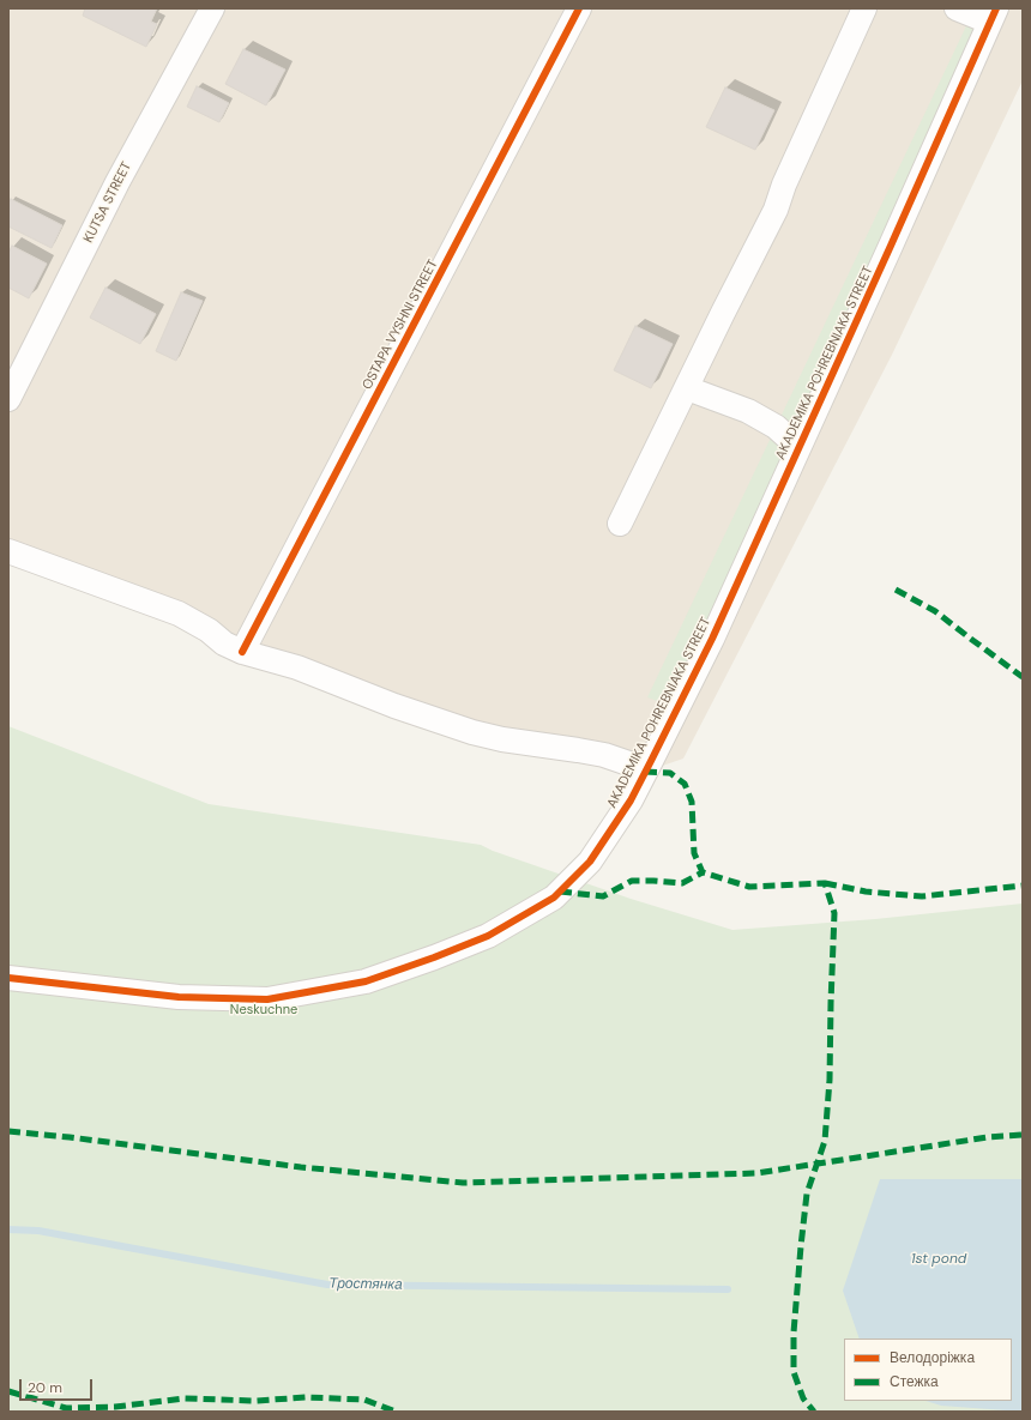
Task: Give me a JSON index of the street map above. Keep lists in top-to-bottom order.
{
  "streets": {
    "street": ["KUTSA STREET", "OSTAPA VYSHNI STREET", "AKADEMIKA POHREBNIAKA STREET"]
  },
  "water": ["1st pond", "Тростянка"],
  "parks": ["Neskuchne"],
  "legend": ["Велодоріжка", "Стежка"],
  "scale_bar": "20 m"
}
